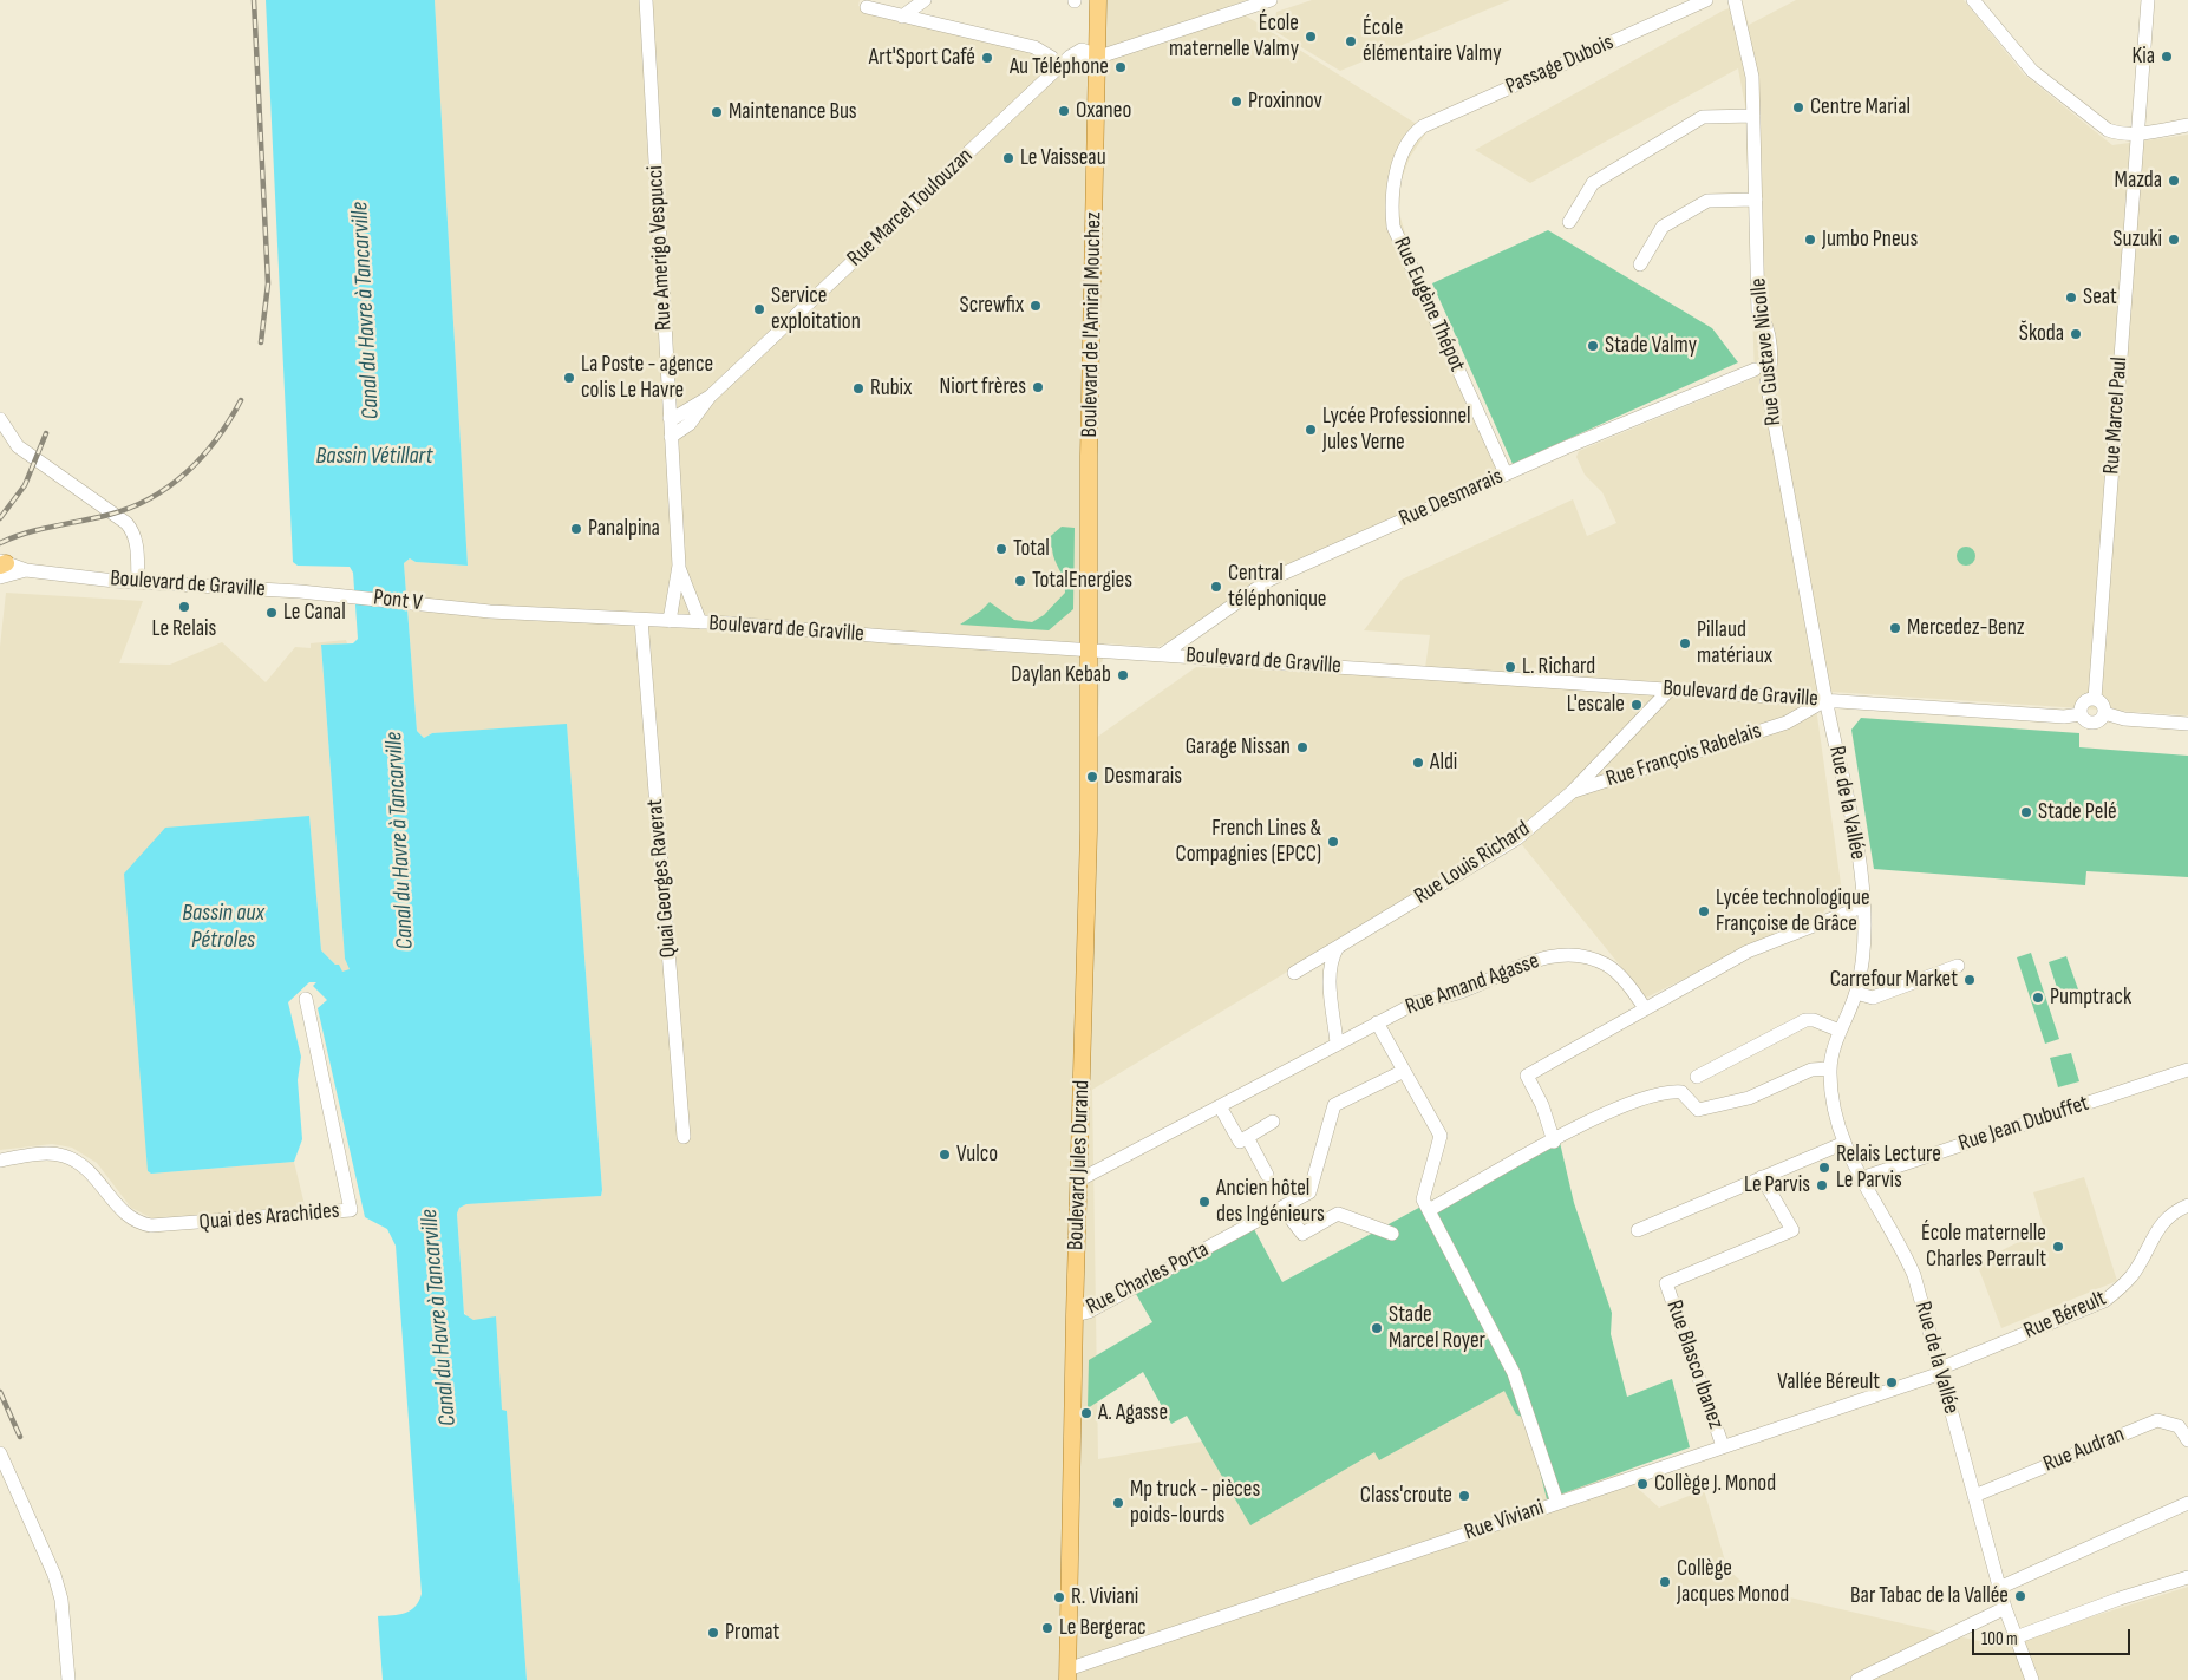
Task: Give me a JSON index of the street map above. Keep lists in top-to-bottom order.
{
  "streets": {
    "main road": ["Boulevard de l'Amiral Mouchez", "Boulevard Jules Durand"],
    "street": [
      "Passage Dubois",
      "Rue Marcel Toulouzan",
      "Rue Amerigo Vespucci",
      "Rue Eugène Thépot",
      "Rue Gustave Nicolle",
      "Rue Marcel Paul",
      "Rue Desmarais",
      "Boulevard de Graville",
      "Pont V",
      "Rue François Rabelais",
      "Rue de la Vallée",
      "Rue Louis Richard",
      "Quai Georges Raverat",
      "Rue Amand Agasse",
      "Rue Jean Dubuffet",
      "Quai des Arachides",
      "Rue Charles Porta",
      "Rue Béreult",
      "Rue Blasco Ibanez",
      "Rue Audran",
      "Rue Viviani"
    ]
  },
  "crossings": [
    ["Passage Dubois", "Rue Eugène Thépot"],
    ["Rue Marcel Toulouzan", "Rue Amerigo Vespucci"],
    ["Rue Marcel Toulouzan", "Boulevard de l'Amiral Mouchez"],
    ["Rue Amerigo Vespucci", "Boulevard de Graville"],
    ["Rue Eugène Thépot", "Rue Desmarais"],
    ["Boulevard de l'Amiral Mouchez", "Boulevard de Graville"],
    ["Boulevard de l'Amiral Mouchez", "Boulevard Jules Durand"],
    ["Rue Gustave Nicolle", "Boulevard de Graville"],
    ["Rue Gustave Nicolle", "Rue François Rabelais"],
    ["Rue Gustave Nicolle", "Rue de la Vallée"],
    ["Rue Marcel Paul", "Boulevard de Graville"],
    ["Rue Desmarais", "Boulevard de Graville"],
    ["Boulevard de Graville", "Pont V"],
    ["Boulevard de Graville", "Rue François Rabelais"],
    ["Boulevard de Graville", "Rue de la Vallée"],
    ["Boulevard de Graville", "Rue Louis Richard"],
    ["Boulevard de Graville", "Quai Georges Raverat"],
    ["Boulevard de Graville", "Boulevard Jules Durand"],
    ["Rue François Rabelais", "Rue de la Vallée"],
    ["Rue François Rabelais", "Rue Louis Richard"],
    ["Rue de la Vallée", "Rue Jean Dubuffet"],
    ["Rue de la Vallée", "Rue Béreult"],
    ["Rue de la Vallée", "Rue Audran"],
    ["Rue de la Vallée", "Rue Viviani"],
    ["Rue Amand Agasse", "Boulevard Jules Durand"],
    ["Boulevard Jules Durand", "Rue Charles Porta"],
    ["Boulevard Jules Durand", "Rue Viviani"],
    ["Rue Béreult", "Rue Viviani"],
    ["Rue Blasco Ibanez", "Rue Viviani"]
  ],
  "water": ["Canal du Havre à Tancarville", "Bassin Vétillart", "Bassin aux Pétroles"],
  "places": [
    "École maternelle Valmy",
    "École élémentaire Valmy",
    "Kia",
    "Art'Sport Café",
    "Au Téléphone",
    "Proxinnov",
    "Centre Marial",
    "Oxaneo",
    "Maintenance Bus",
    "Le Vaisseau",
    "Mazda",
    "Jumbo Pneus",
    "Suzuki",
    "Seat",
    "Screwfix",
    "Service exploitation",
    "Škoda",
    "Stade Valmy",
    "La Poste - agence colis Le Havre",
    "Niort frères",
    "Rubix",
    "Lycée Professionnel Jules Verne",
    "Panalpina",
    "Total",
    "TotalEnergies",
    "Central téléphonique",
    "Le Relais",
    "Le Canal",
    "Mercedez-Benz",
    "Pillaud matériaux",
    "L. Richard",
    "Daylan Kebab",
    "L'escale",
    "Garage Nissan",
    "Aldi",
    "Desmarais",
    "Stade Pelé",
    "French Lines & Compagnies (EPCC)",
    "Lycée technologique Françoise de Grâce",
    "Carrefour Market",
    "Pumptrack",
    "Vulco",
    "Relais Lecture Le Parvis",
    "Le Parvis",
    "Ancien hôtel des Ingénieurs",
    "École maternelle Charles Perrault",
    "Stade Marcel Royer",
    "Vallée Béreult",
    "A. Agasse",
    "Collège J. Monod",
    "Class'croute",
    "Mp truck - pièces poids-lourds",
    "Collège Jacques Monod",
    "Bar Tabac de la Vallée",
    "R. Viviani",
    "Le Bergerac",
    "Promat"
  ],
  "scale_bar": "100 m"
}
